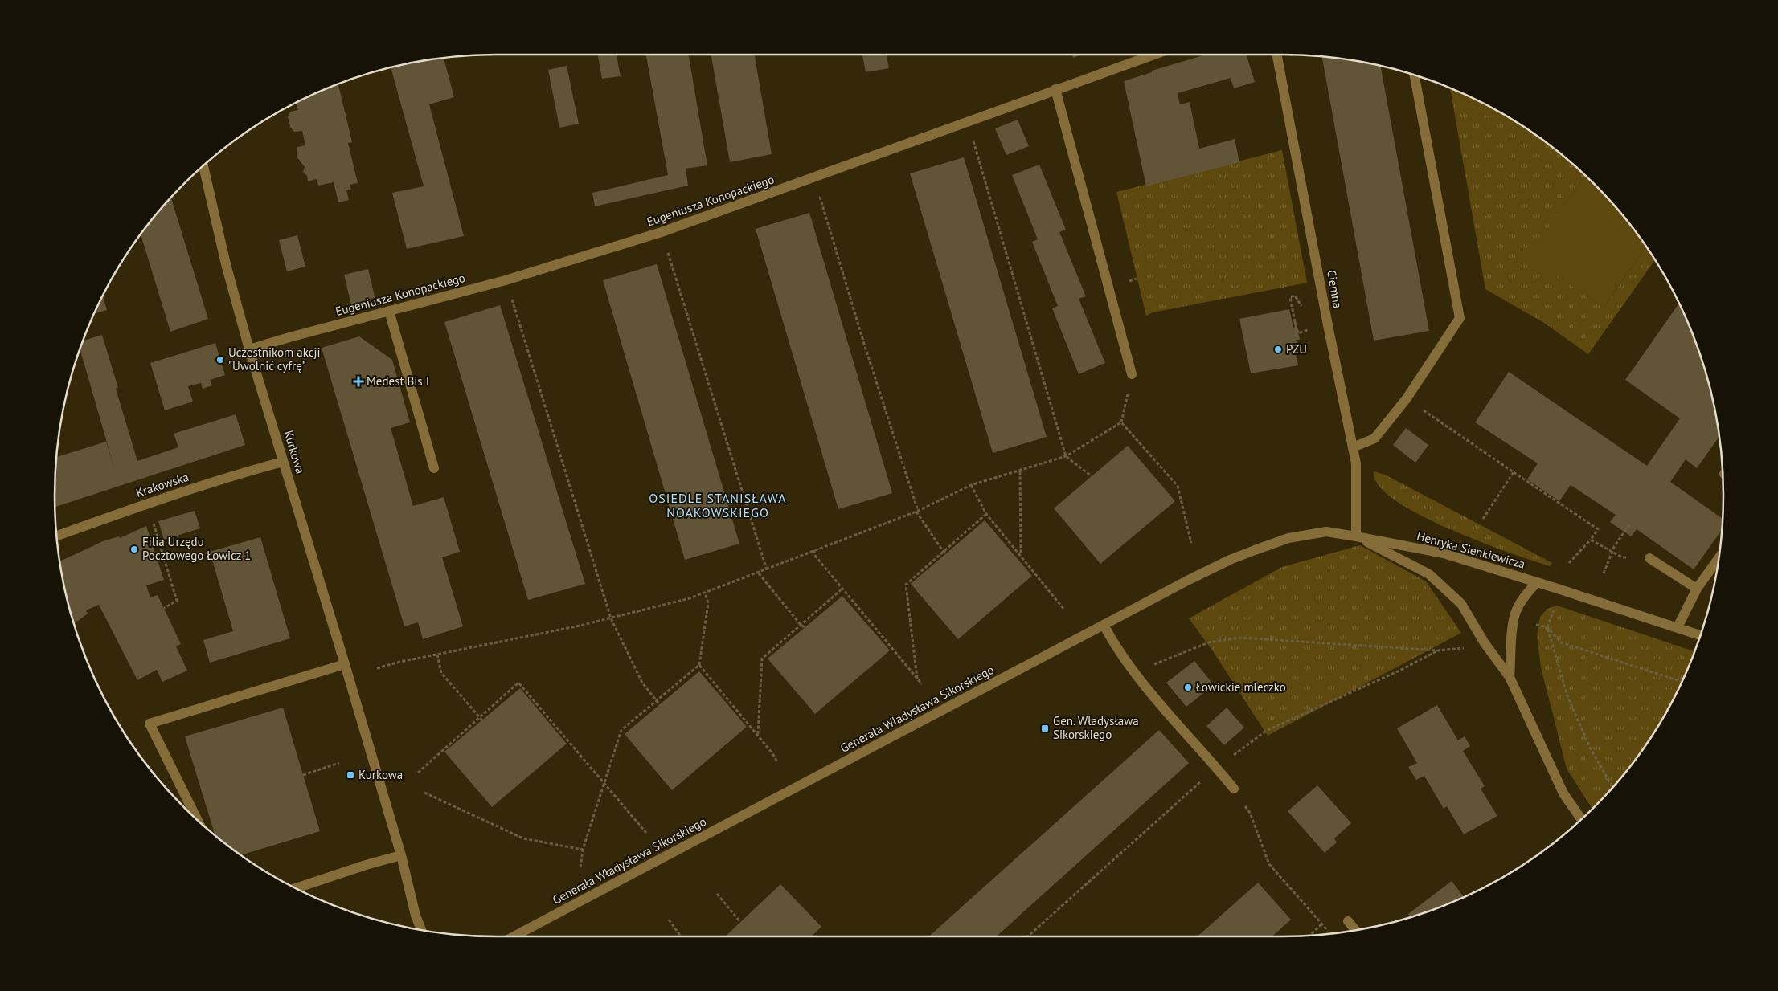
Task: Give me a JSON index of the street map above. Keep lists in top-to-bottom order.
{
  "streets": {
    "street": [
      "Eugeniusza Konopackiego",
      "Ciemna",
      "Kurkowa",
      "Krakowska",
      "Henryka Sienkiewicza",
      "Generała Władysława Sikorskiego"
    ]
  },
  "crossings": [
    ["Eugeniusza Konopackiego", "Kurkowa"],
    ["Ciemna", "Henryka Sienkiewicza"],
    ["Ciemna", "Generała Władysława Sikorskiego"],
    ["Kurkowa", "Krakowska"],
    ["Henryka Sienkiewicza", "Generała Władysława Sikorskiego"]
  ],
  "districts": ["OSIEDLE STANISŁAWA NOAKOWSKIEGO"],
  "places": {
    "other": [
      "PZU",
      "Uczestnikom akcji \"Uwolnić cyfrę\"",
      "Filia Urzędu Pocztowego Łowicz 1",
      "Łowickie mleczko"
    ],
    "health": ["Medest Bis I"],
    "transit": ["Gen. Władysława Sikorskiego", "Kurkowa"]
  }
}
